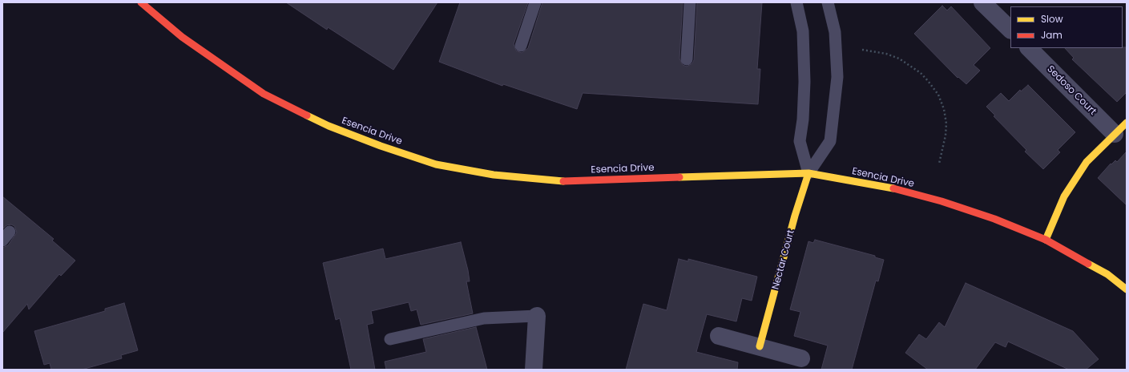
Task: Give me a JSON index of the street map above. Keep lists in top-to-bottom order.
{
  "streets": {
    "street": ["Sedoso Court", "Esencia Drive", "Nectar Court"]
  },
  "crossings": [
    ["Sedoso Court", "Esencia Drive"],
    ["Esencia Drive", "Nectar Court"]
  ],
  "legend": ["Slow", "Jam"]
}
